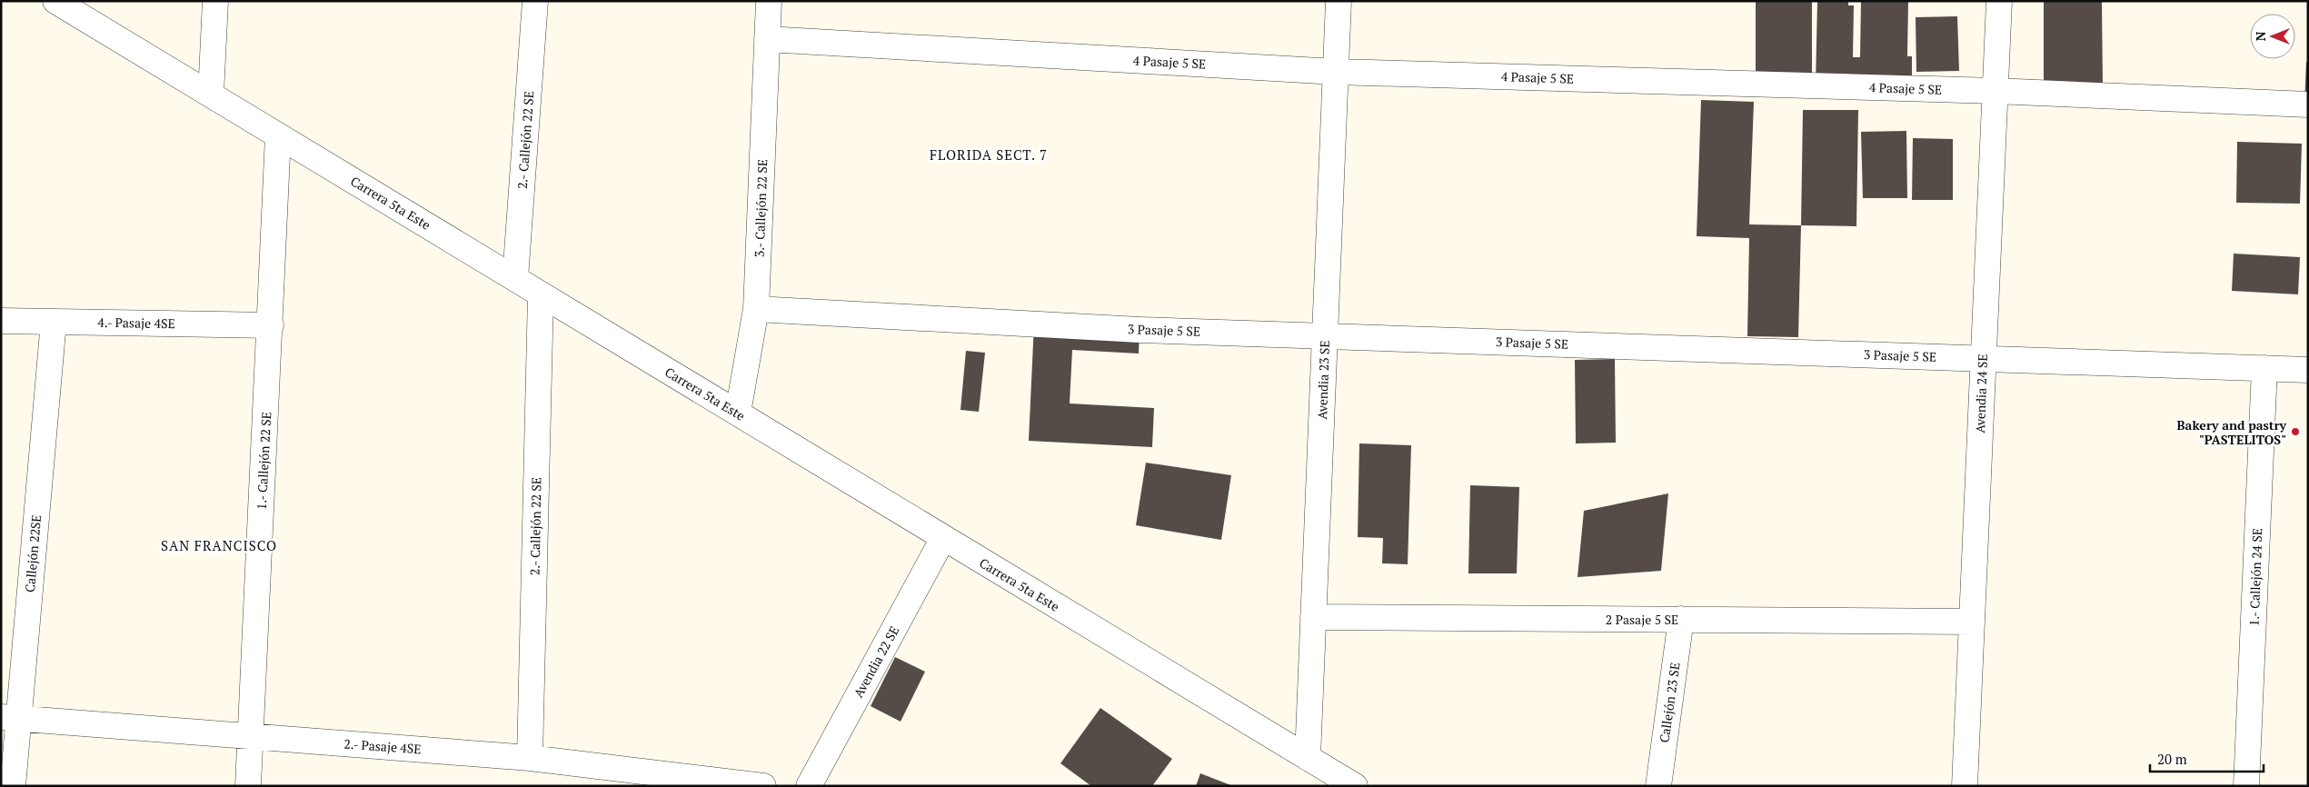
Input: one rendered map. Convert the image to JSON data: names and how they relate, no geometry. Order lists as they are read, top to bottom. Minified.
{"streets":{"street":["4 Pasaje 5 SE","2.- Callejón 22 SE","Carrera 5ta Este","3.- Callejón 22 SE","4.- Pasaje 4SE","3 Pasaje 5 SE","Avendia 23 SE","Avendia 24 SE","1.- Callejón 22 SE","Callejón 22SE","1.- Callejón 24 SE","2 Pasaje 5 SE","Avendia 22 SE","Callejón 23 SE","2.- Pasaje 4SE"]},"crossings":[["4 Pasaje 5 SE","3.- Callejón 22 SE"],["4 Pasaje 5 SE","Avendia 23 SE"],["4 Pasaje 5 SE","Avendia 24 SE"],["2.- Callejón 22 SE","Carrera 5ta Este"],["2.- Callejón 22 SE","2.- Pasaje 4SE"],["Carrera 5ta Este","3.- Callejón 22 SE"],["Carrera 5ta Este","Avendia 23 SE"],["Carrera 5ta Este","1.- Callejón 22 SE"],["Carrera 5ta Este","Avendia 22 SE"],["3.- Callejón 22 SE","3 Pasaje 5 SE"],["4.- Pasaje 4SE","1.- Callejón 22 SE"],["4.- Pasaje 4SE","Callejón 22SE"],["3 Pasaje 5 SE","Avendia 23 SE"],["3 Pasaje 5 SE","Avendia 24 SE"],["3 Pasaje 5 SE","1.- Callejón 24 SE"],["Avendia 23 SE","2 Pasaje 5 SE"],["Avendia 24 SE","2 Pasaje 5 SE"],["1.- Callejón 22 SE","2.- Pasaje 4SE"],["Callejón 22SE","2.- Pasaje 4SE"],["2 Pasaje 5 SE","Callejón 23 SE"]],"districts":["FLORIDA SECT. 7","SAN FRANCISCO"],"places":["Bakery and pastry \"PASTELITOS\""],"scale_bar":"20 m","north":"left"}
